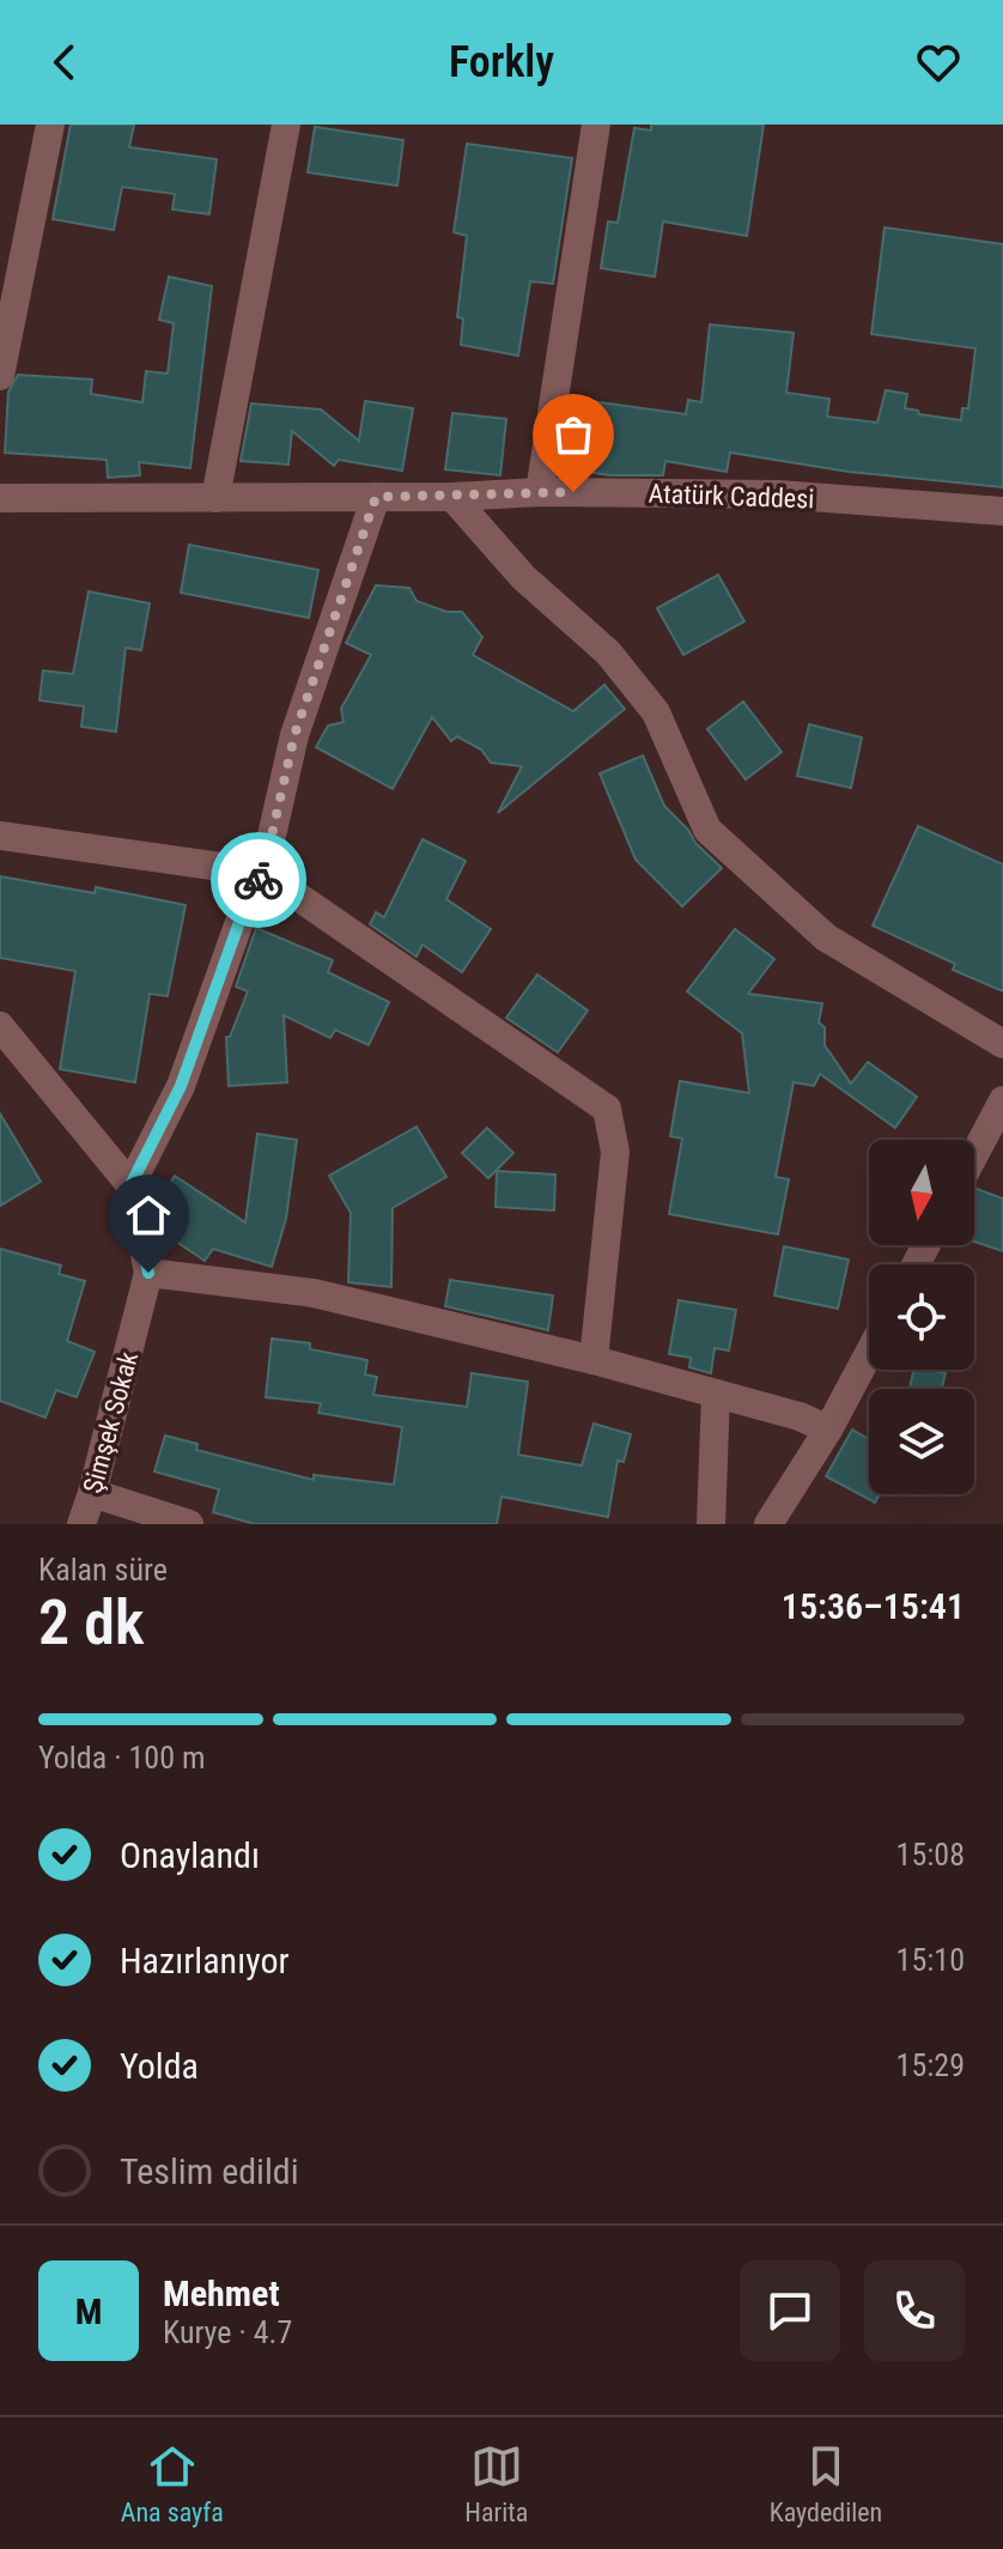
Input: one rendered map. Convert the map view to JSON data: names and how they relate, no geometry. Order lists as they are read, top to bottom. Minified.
{"streets":{"street":["Atatürk Caddesi","Şimşek Sokak"]},"north":"bottom","page":{"header":"Forkly","heading":["2 dk","Kalan süre","15:36–15:41"],"panel":["Mehmet","Kurye · 4.7"],"bar":"Yolda · 100 m","list":[["Onaylandı","15:08"],["Hazırlanıyor","15:10"],["Yolda","15:29"],"Teslim edildi"],"round":"M","tabs":["Ana sayfa","Harita","Kaydedilen"]}}
